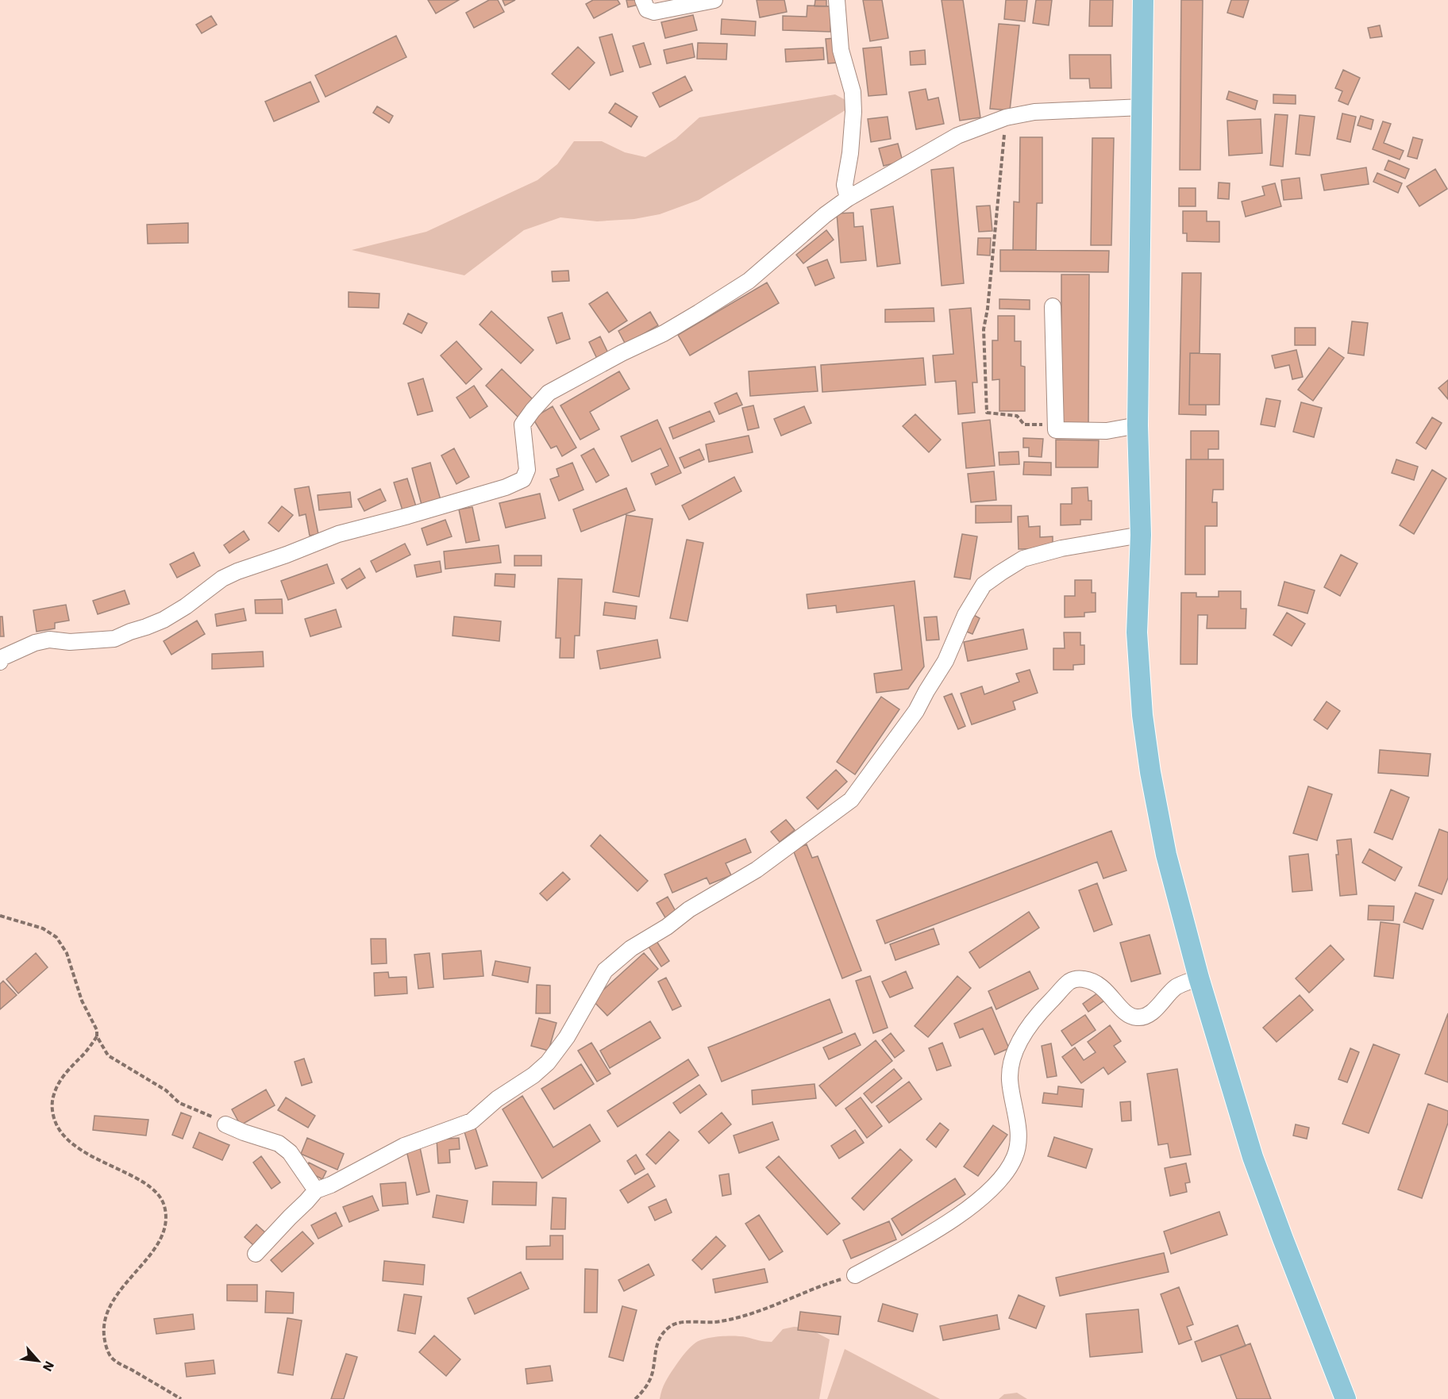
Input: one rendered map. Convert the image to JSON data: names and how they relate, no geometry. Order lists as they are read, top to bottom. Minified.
{"north":"bottom right"}
